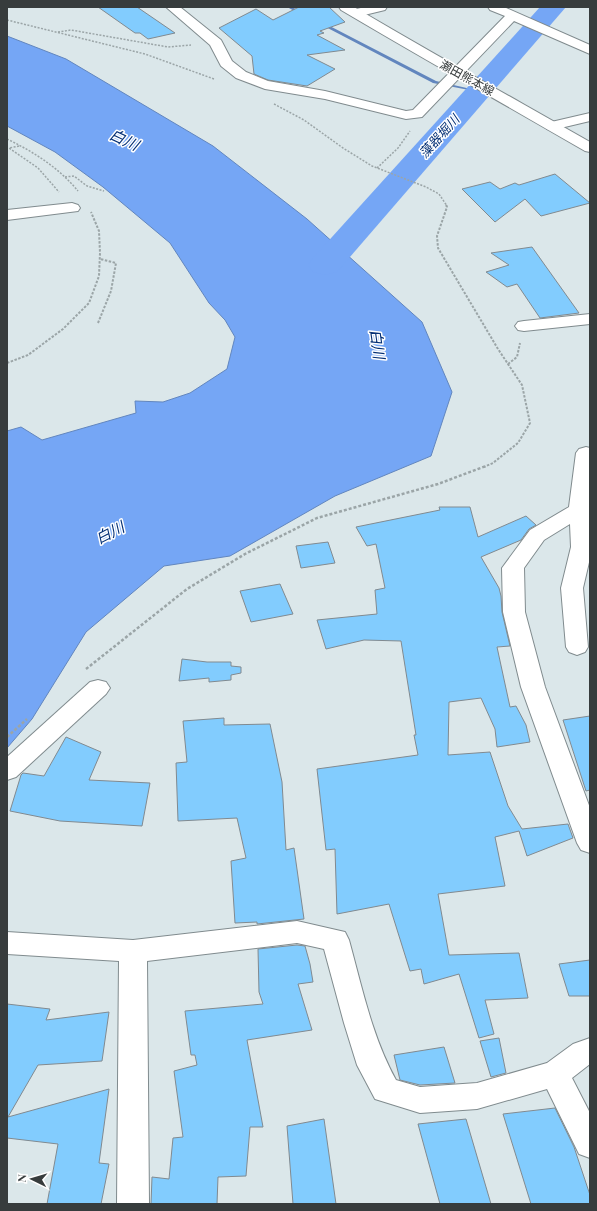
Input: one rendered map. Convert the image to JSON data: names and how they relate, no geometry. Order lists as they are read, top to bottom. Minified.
{"streets":{"street":["瀬田熊本線"]},"water":["藻器堀川","白川"],"north":"left"}
